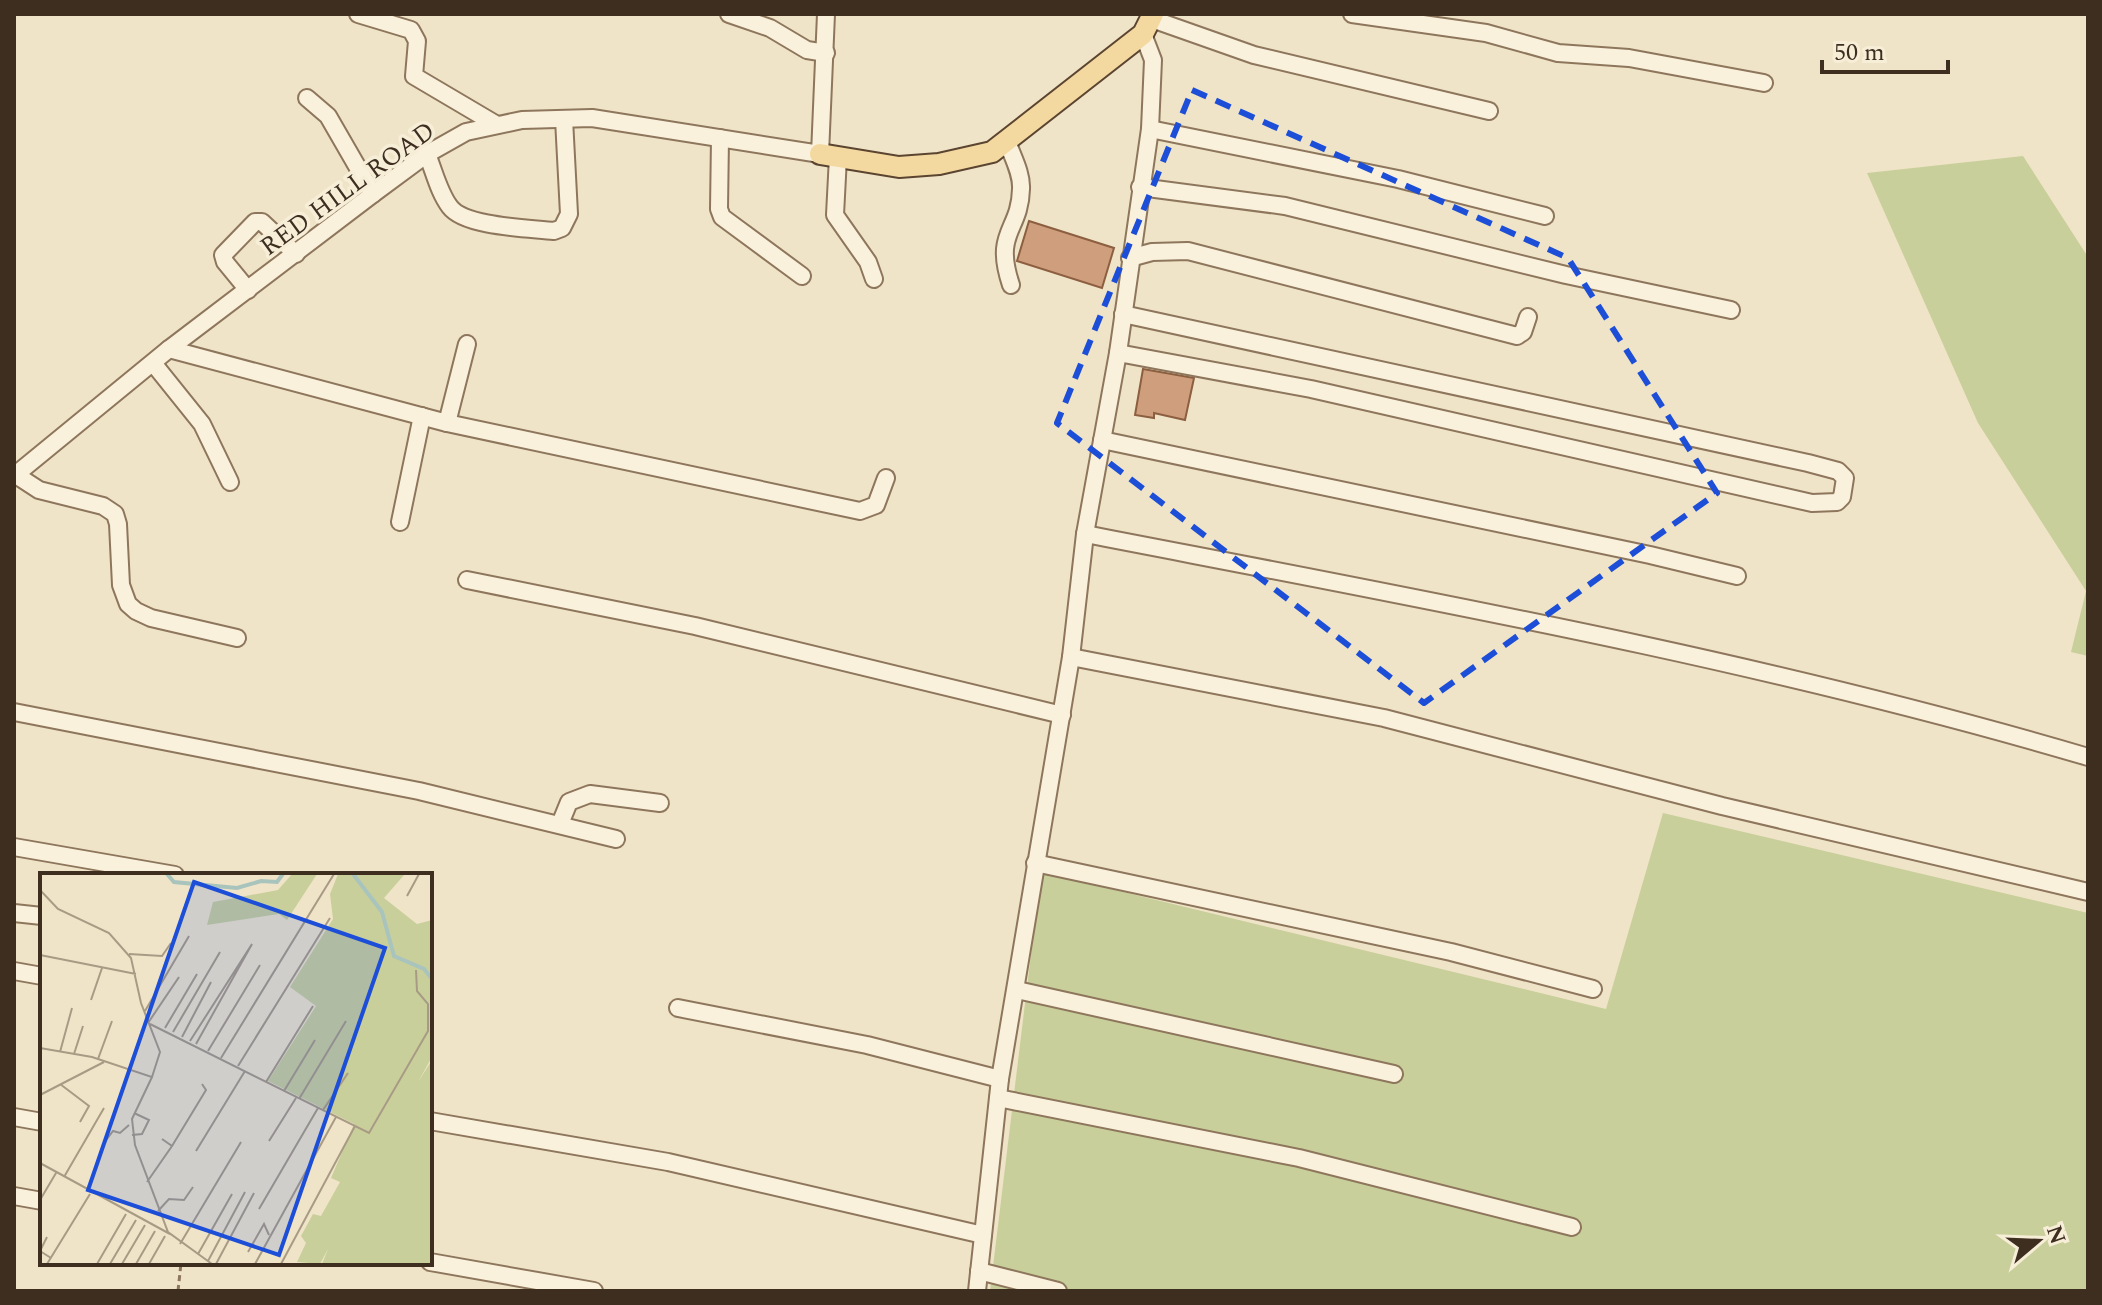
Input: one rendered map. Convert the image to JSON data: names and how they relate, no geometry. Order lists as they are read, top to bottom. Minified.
{"streets":{"street":["RED HILL ROAD"]},"scale_bar":"50 m","north":"right"}
